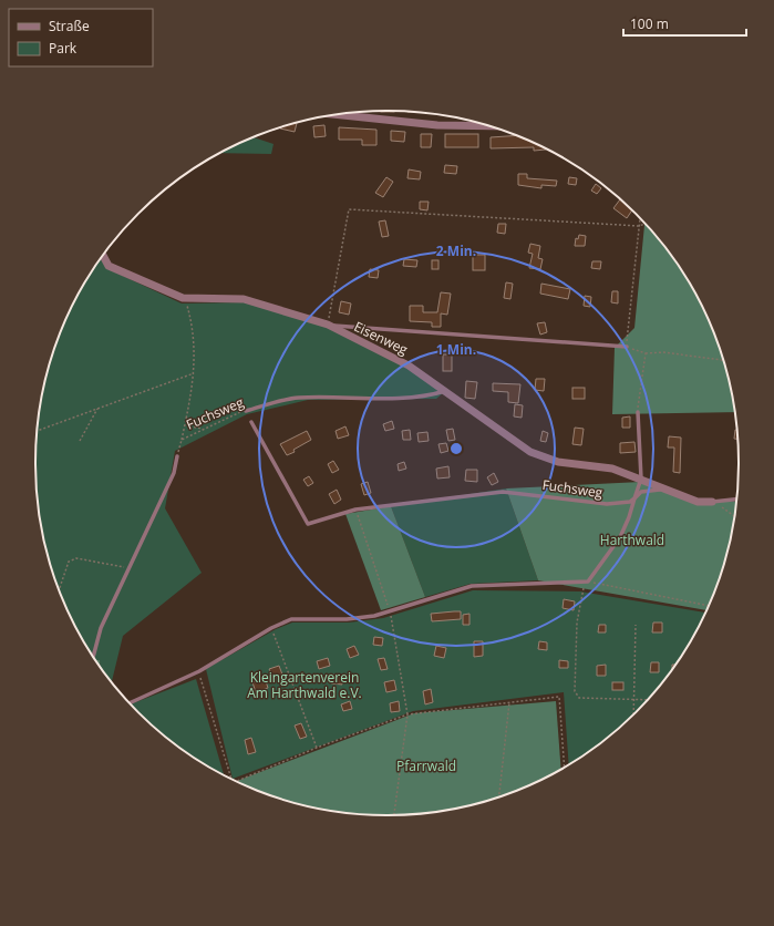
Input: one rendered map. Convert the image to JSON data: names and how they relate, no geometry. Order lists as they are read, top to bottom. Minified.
{"streets":{"street":["Eisenweg"],"lane":["Fuchsweg"]},"crossings":[["Eisenweg","Fuchsweg"]],"parks":["Harthwald","Kleingartenverein Am Harthwald e.V.","Pfarrwald"],"legend":["Straße","Park"],"scale_bar":"100 m","rings":["2 Min.","1 Min."]}
